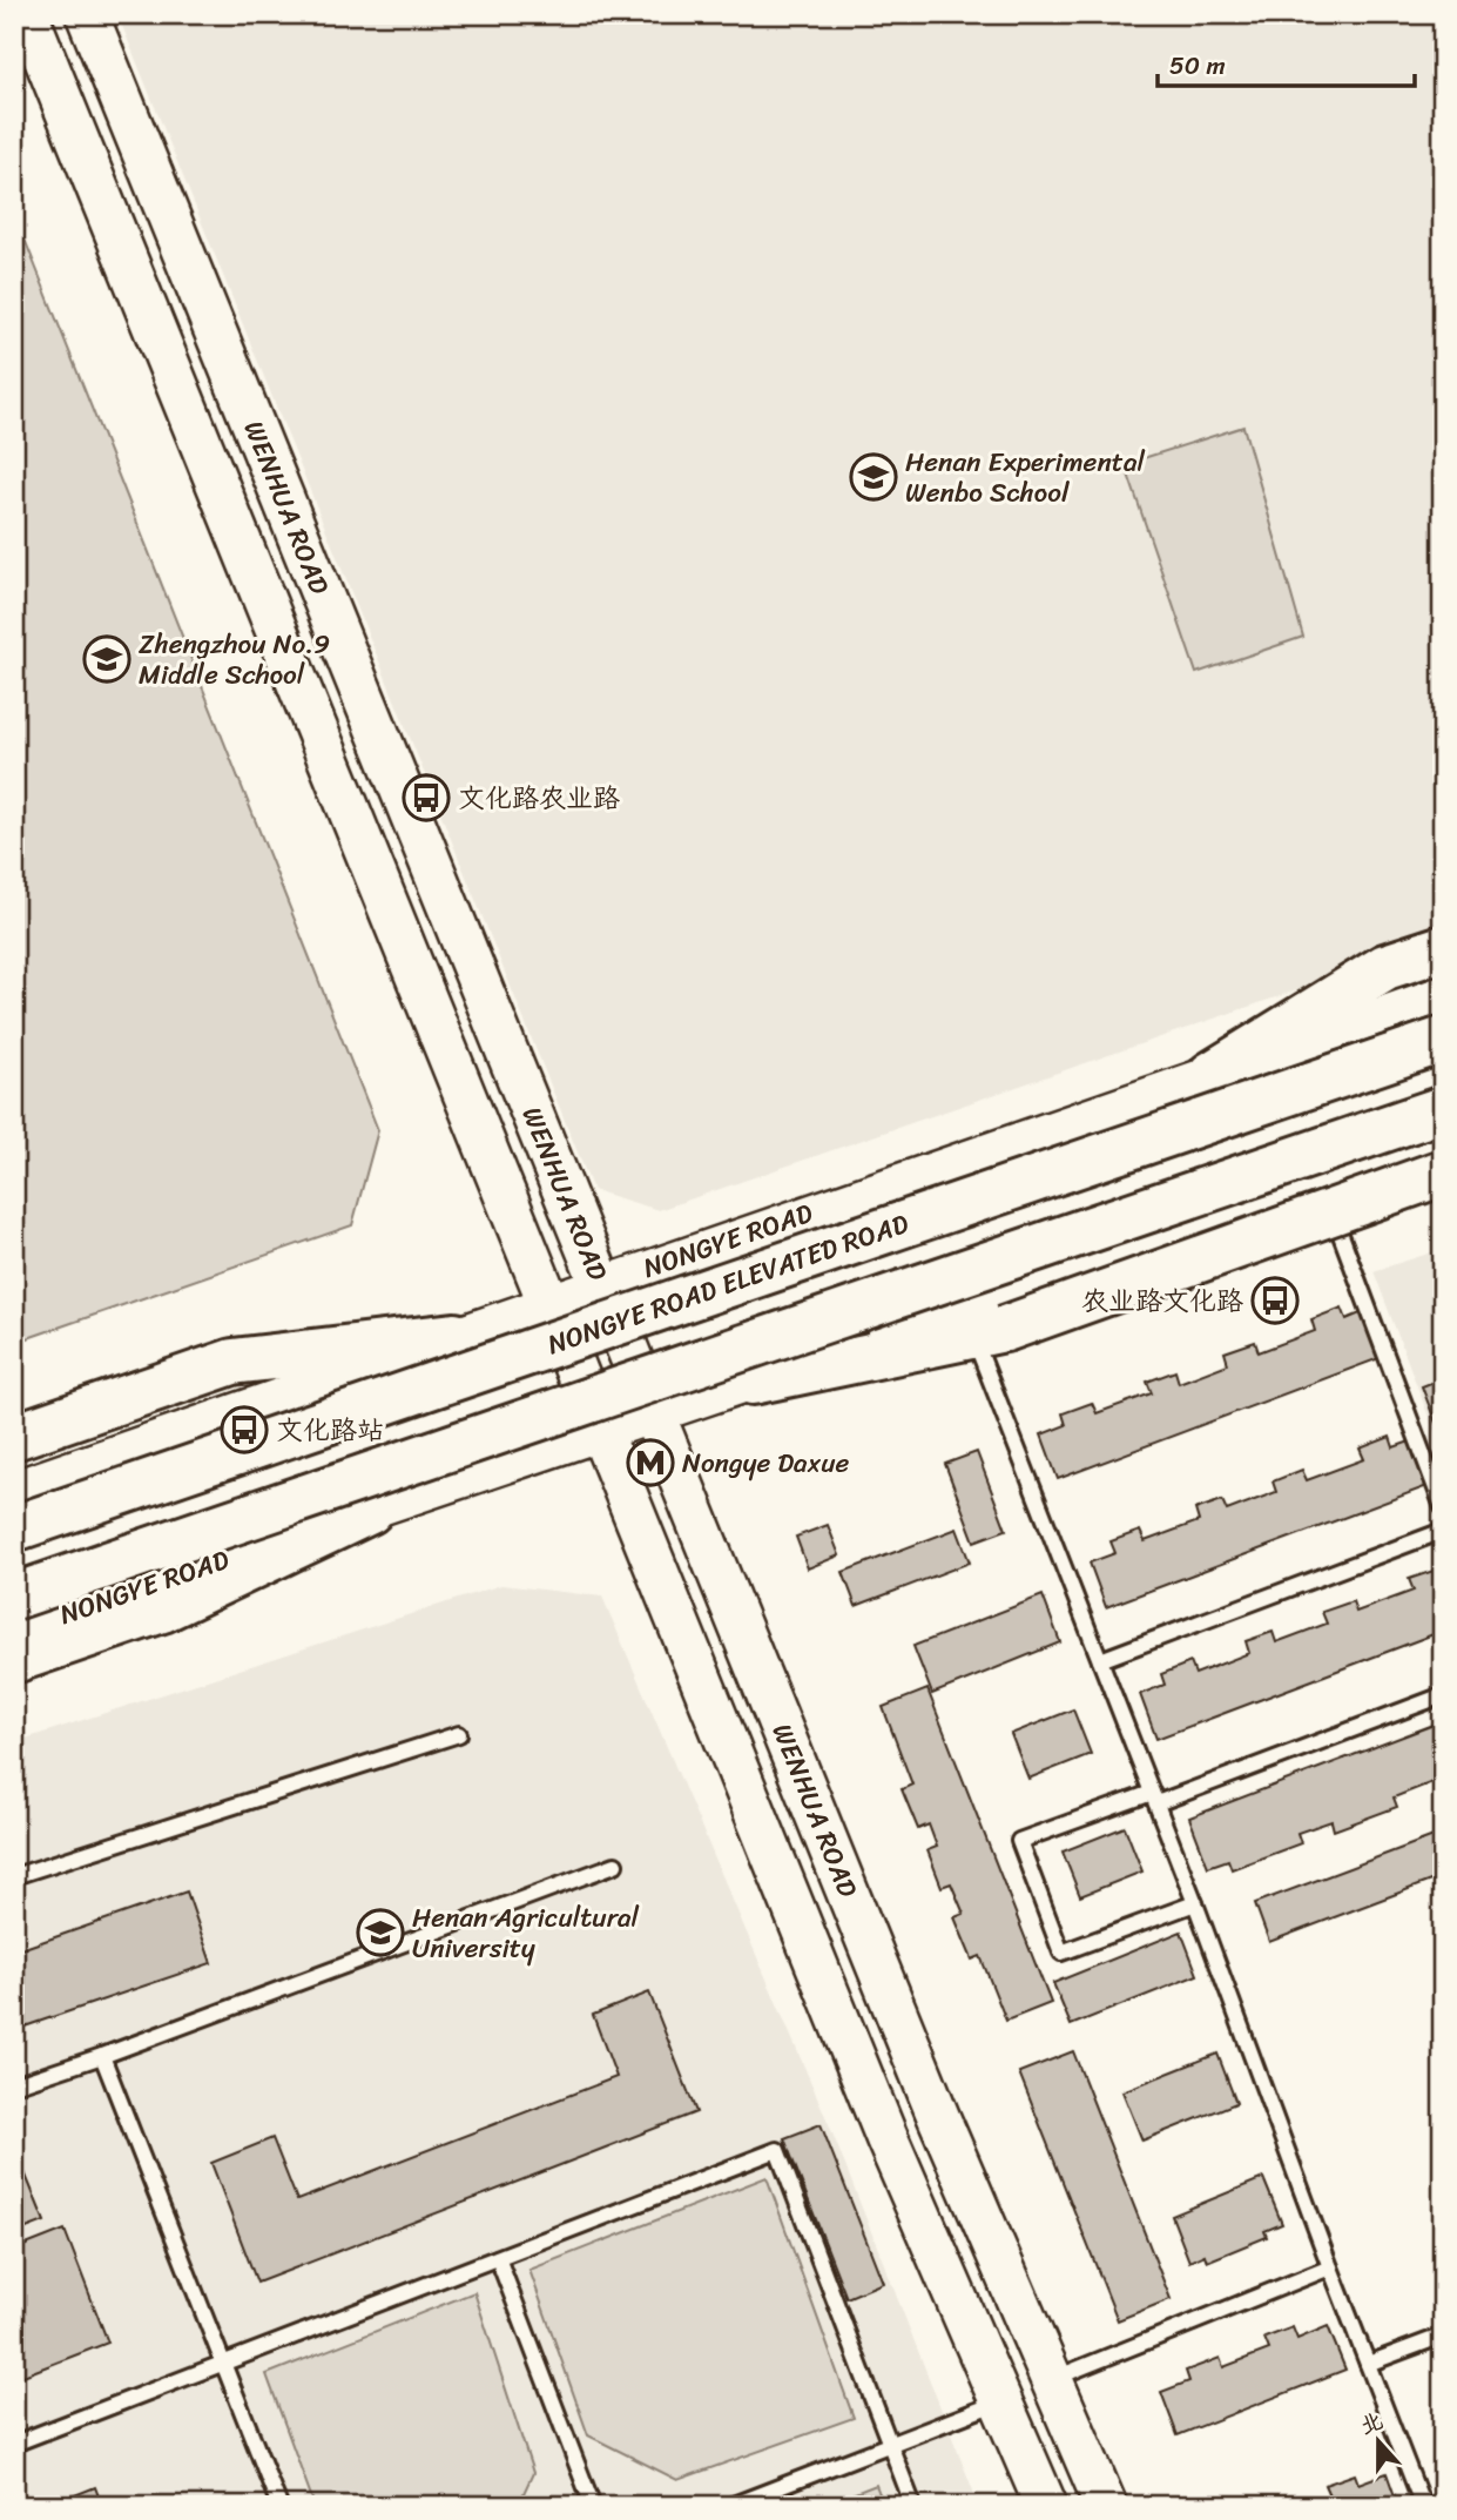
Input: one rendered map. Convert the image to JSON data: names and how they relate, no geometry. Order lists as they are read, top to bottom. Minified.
{"streets":{"highway":["NONGYE ROAD ELEVATED ROAD"],"main road":["WENHUA ROAD"],"street":["NONGYE ROAD"]},"crossings":[["WENHUA ROAD","NONGYE ROAD"]],"places":{"school or university":["Henan Experimental Wenbo School","Zhengzhou No.9 Middle School","Henan Agricultural University"],"bus stop":["文化路农业路","农业路文化路","文化路站"],"metro station":["Nongye Daxue"]},"scale_bar":"50 m","north":"top"}
